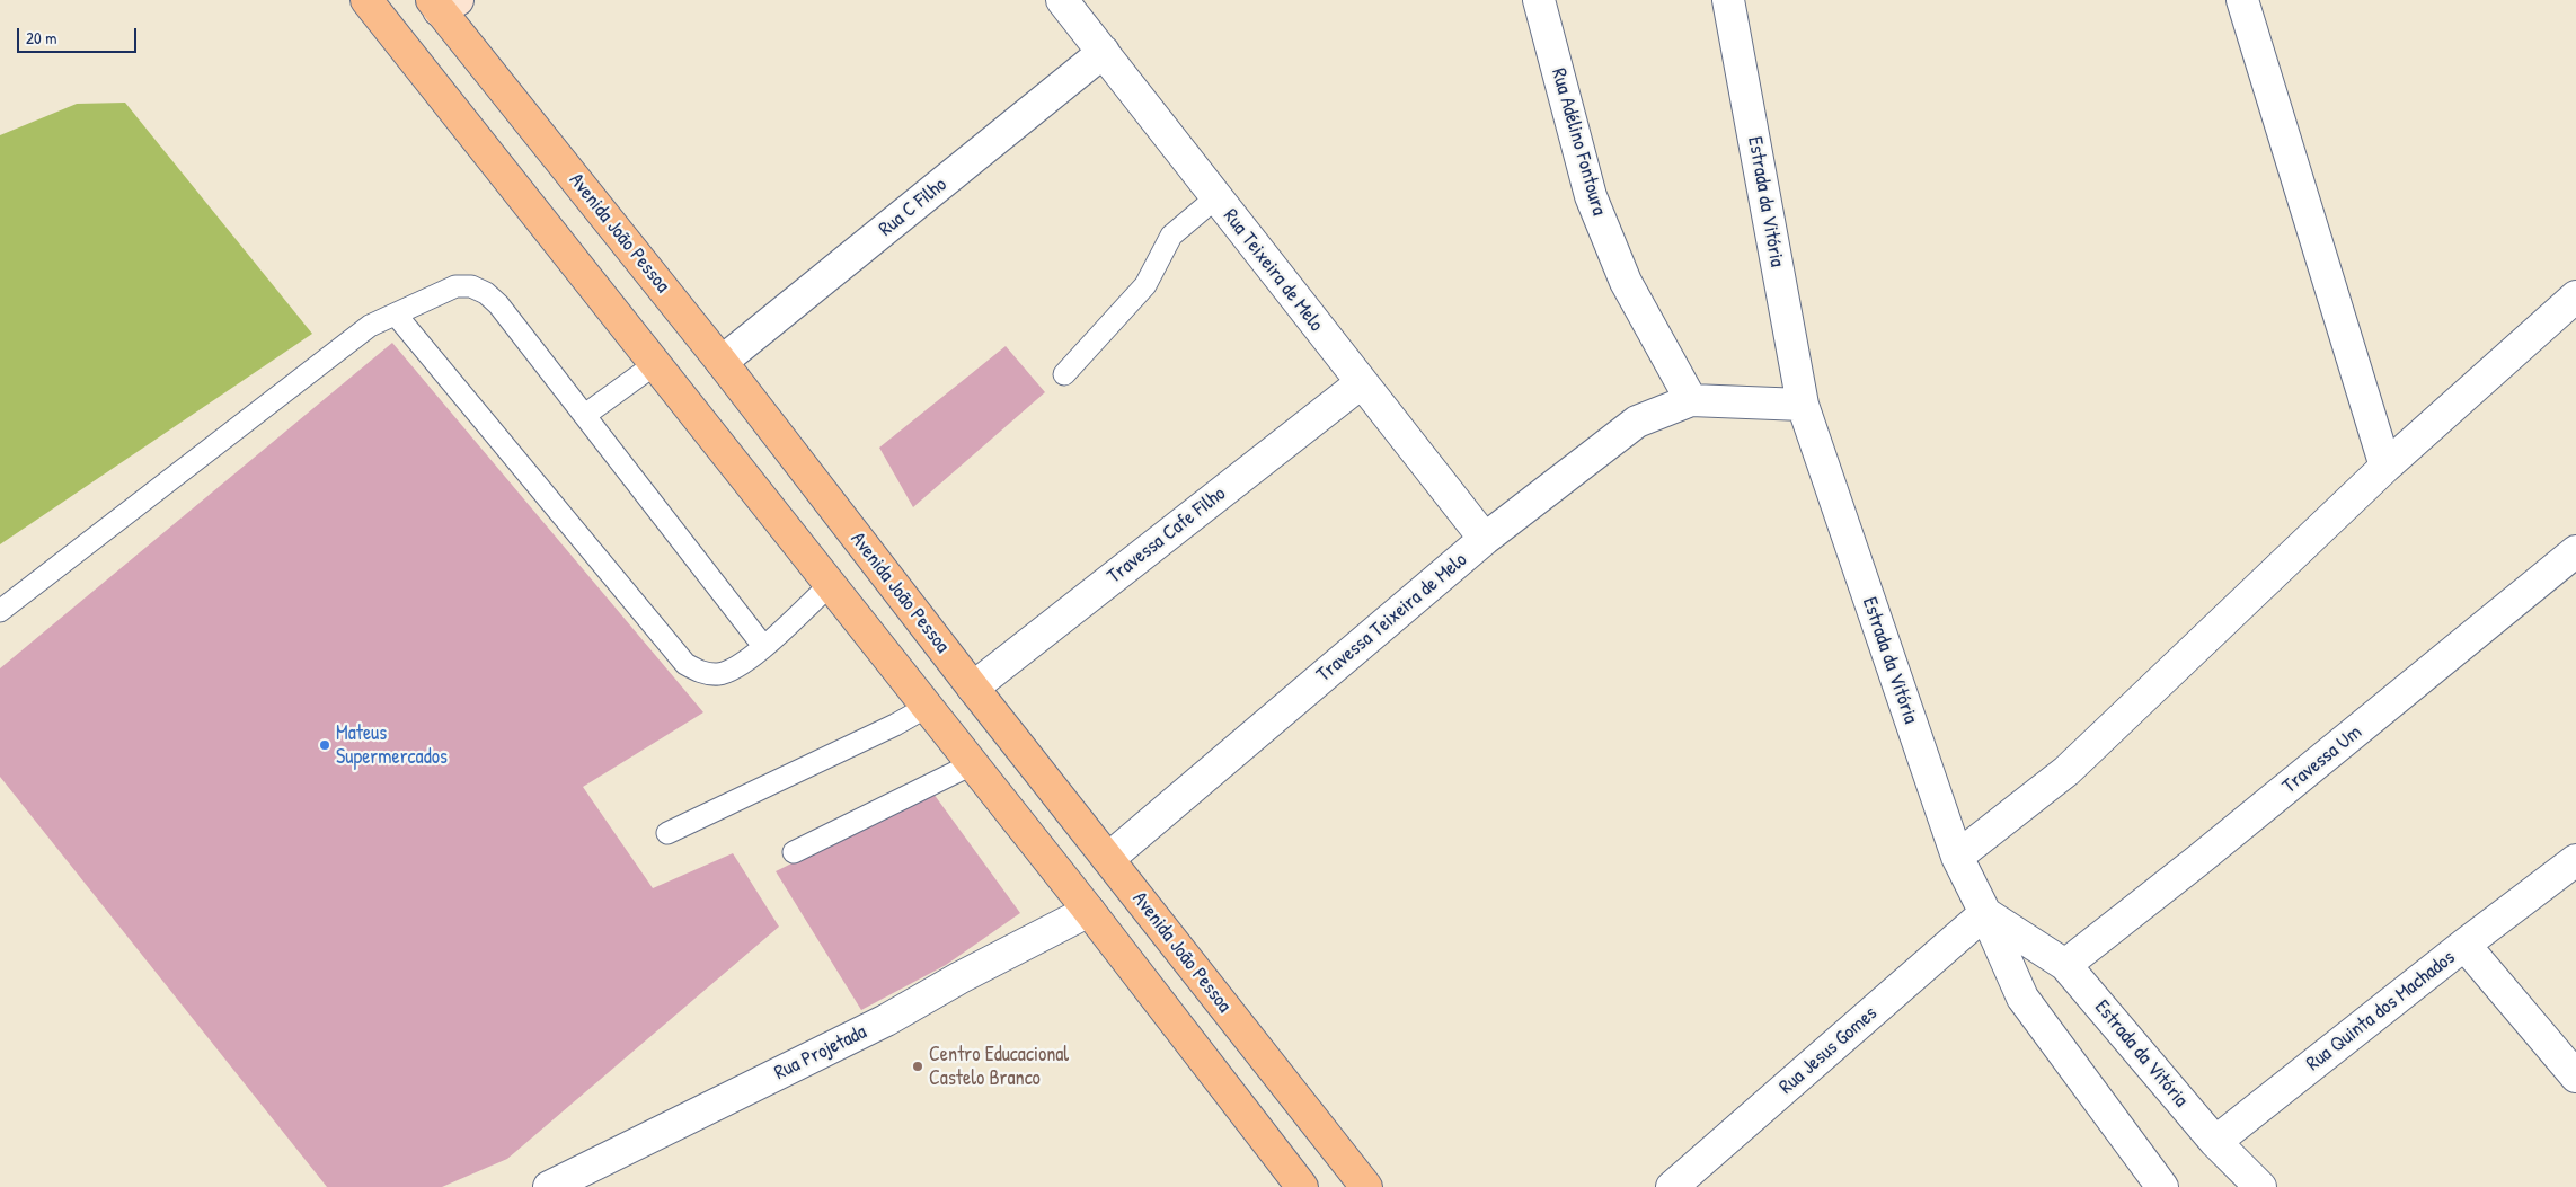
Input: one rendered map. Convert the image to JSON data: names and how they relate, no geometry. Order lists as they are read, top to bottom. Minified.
{"streets":{"main road":["Avenida João Pessoa"],"street":["Rua Adélino Fontoura","Estrada da Vitória","Rua C Filho","Rua Teixeira de Melo","Travessa Cafe Filho","Travessa Teixeira de Melo","Travessa Um","Rua Quinta dos Machados","Rua Jesus Gomes","Rua Projetada"]},"crossings":[["Rua Adélino Fontoura","Travessa Teixeira de Melo"],["Estrada da Vitória","Travessa Um"],["Estrada da Vitória","Rua Quinta dos Machados"],["Estrada da Vitória","Rua Jesus Gomes"],["Rua C Filho","Avenida João Pessoa"],["Rua C Filho","Rua Teixeira de Melo"],["Avenida João Pessoa","Travessa Cafe Filho"],["Avenida João Pessoa","Travessa Teixeira de Melo"],["Rua Teixeira de Melo","Travessa Cafe Filho"],["Rua Teixeira de Melo","Travessa Teixeira de Melo"]],"places":["Mateus Supermercados","Centro Educacional Castelo Branco"],"scale_bar":"20 m"}
